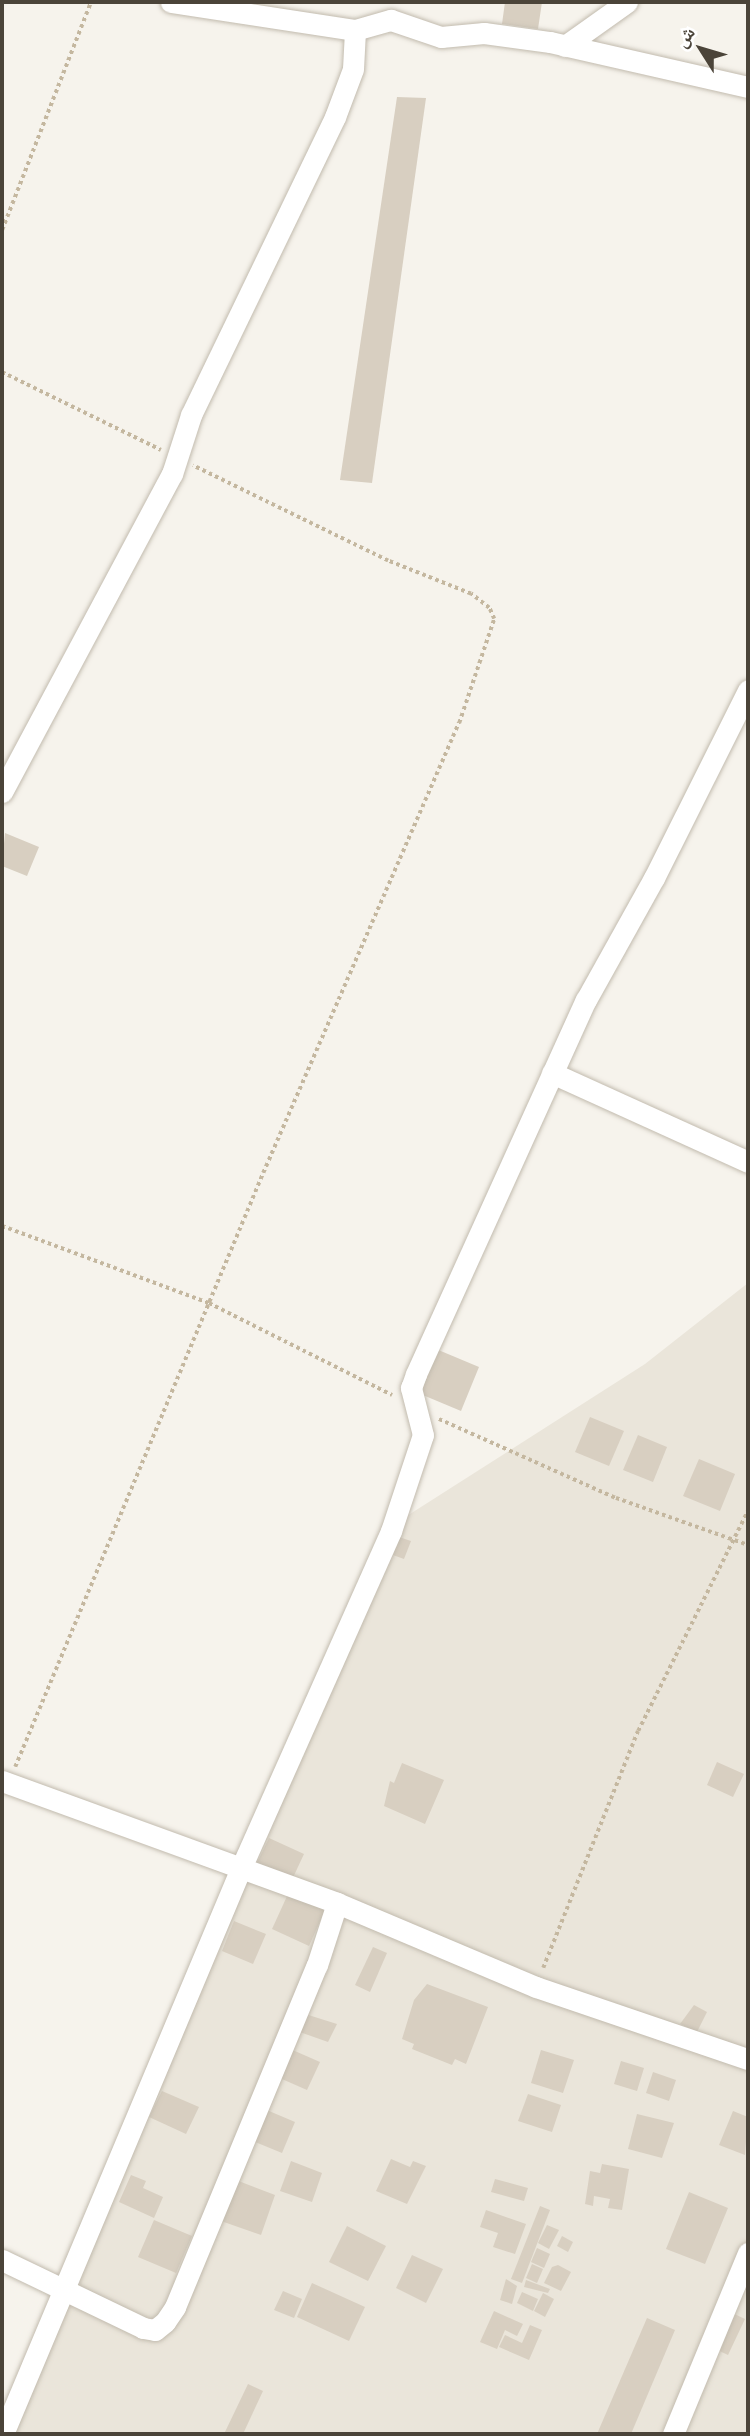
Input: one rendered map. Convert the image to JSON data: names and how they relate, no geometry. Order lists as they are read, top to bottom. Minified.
{"north":"top left"}
